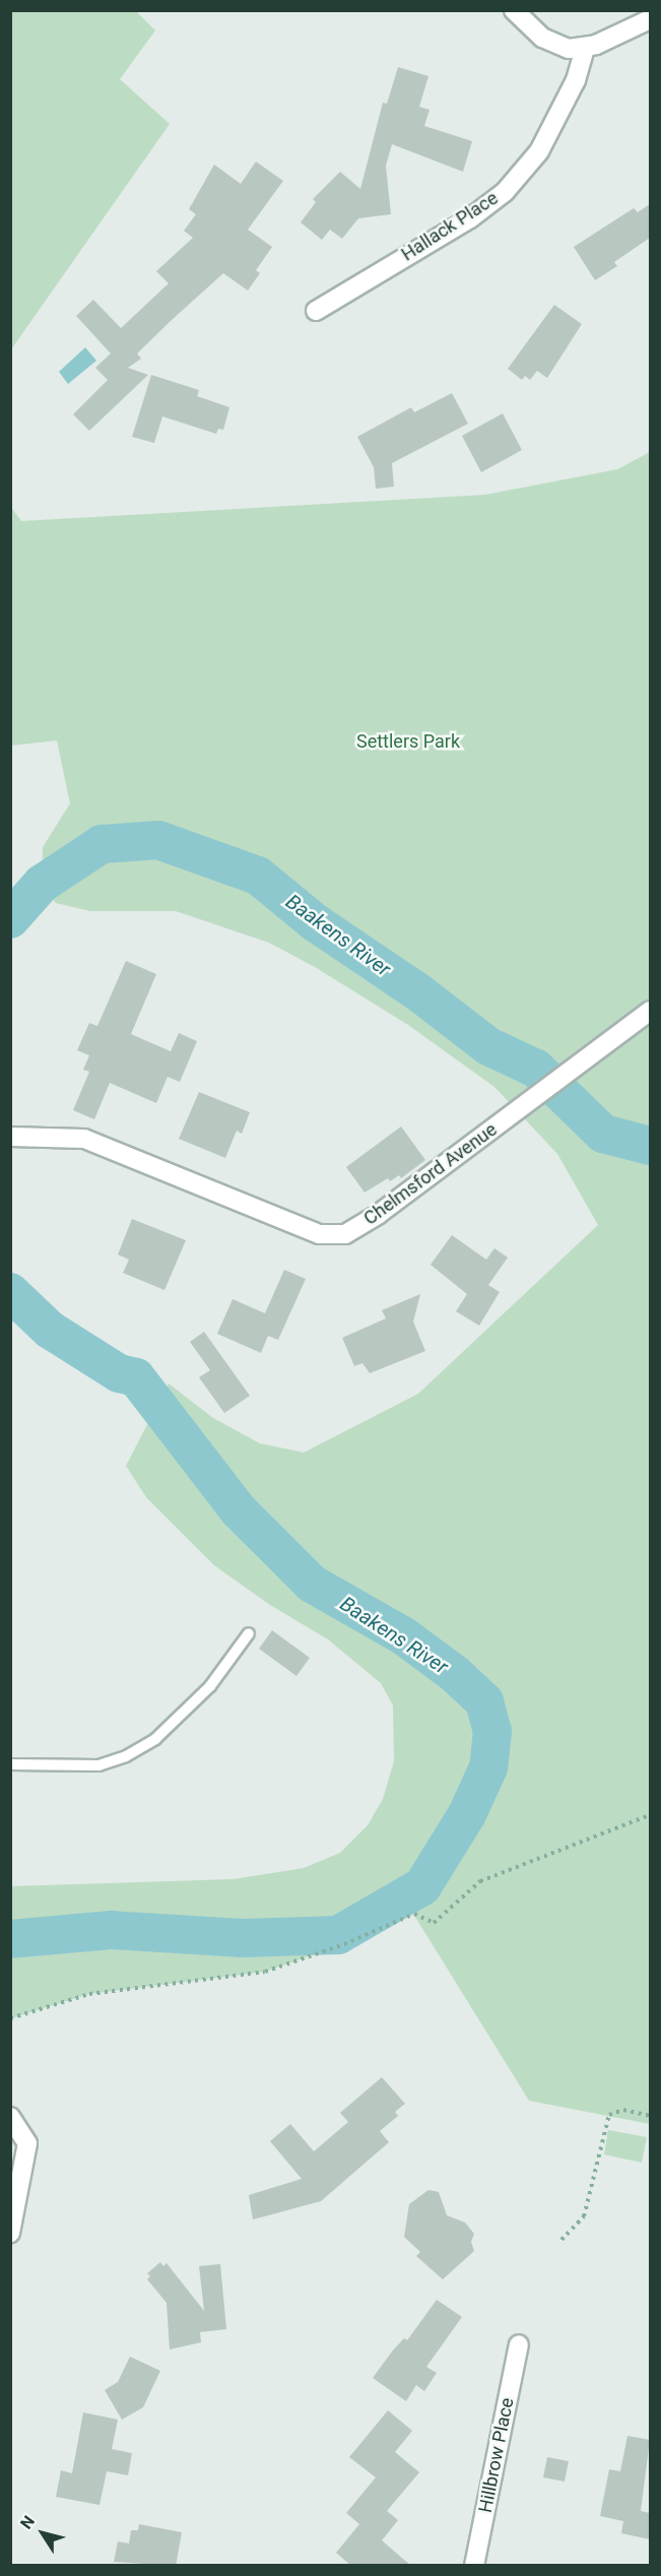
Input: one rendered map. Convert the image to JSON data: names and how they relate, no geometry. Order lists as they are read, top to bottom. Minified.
{"streets":{"street":["Hallack Place","Chelmsford Avenue","Hillbrow Place"]},"water":["Baakens River"],"parks":["Settlers Park"],"north":"top left"}
